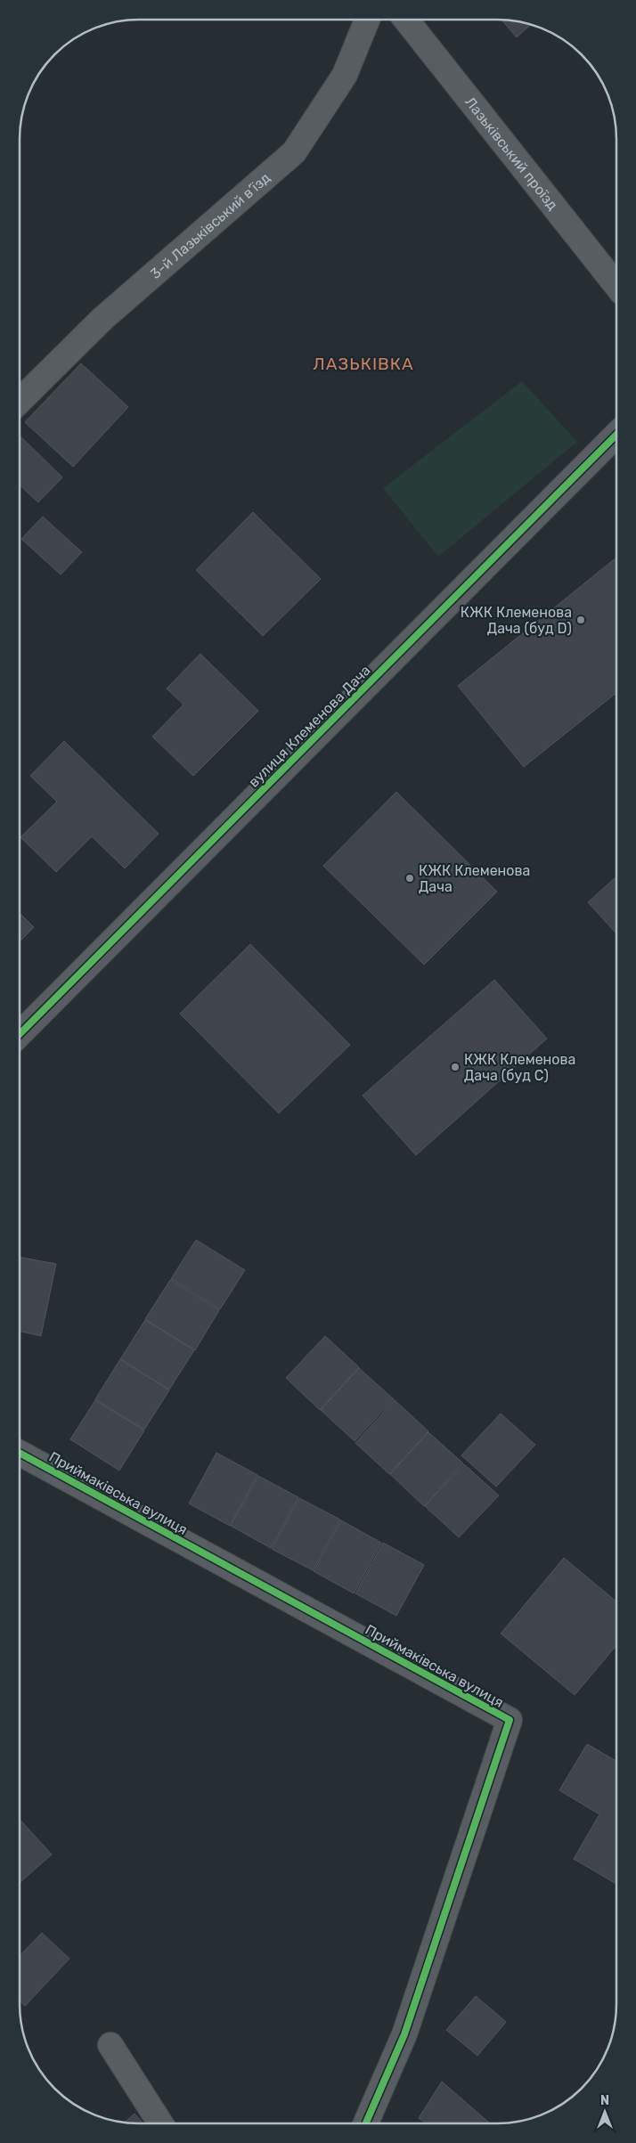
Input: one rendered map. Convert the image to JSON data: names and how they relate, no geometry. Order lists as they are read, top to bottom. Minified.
{"streets":{"street":["Лазьківський проїзд","3-й Лазьківський в’їзд","вулиця Клеменова Дача","Приймаківська вулиця"]},"districts":["ЛАЗЬКІВКА"],"places":["КЖК Клеменова Дача (буд D)","КЖК Клеменова Дача","КЖК Клеменова Дача (буд С)"],"north":"top"}
